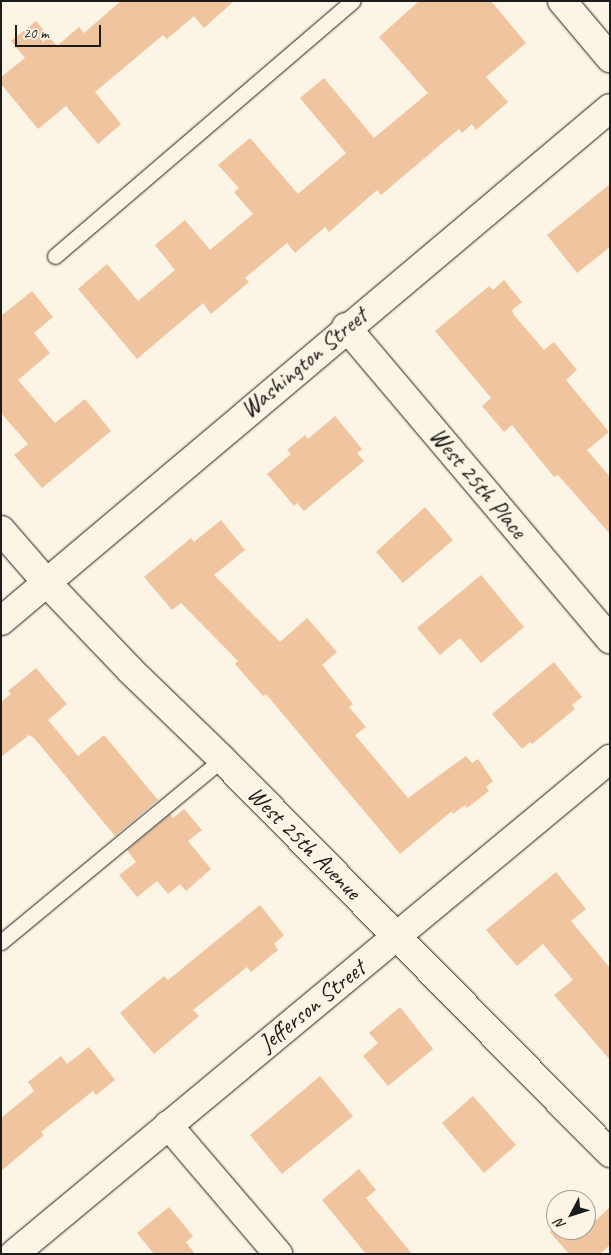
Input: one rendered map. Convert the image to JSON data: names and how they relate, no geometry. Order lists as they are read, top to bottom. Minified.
{"streets":{"street":["Washington Street","West 25th Place","West 25th Avenue","Jefferson Street"]},"crossings":[["Washington Street","West 25th Place"],["Washington Street","West 25th Avenue"],["West 25th Avenue","Jefferson Street"]],"scale_bar":"20 m","north":"bottom left"}
